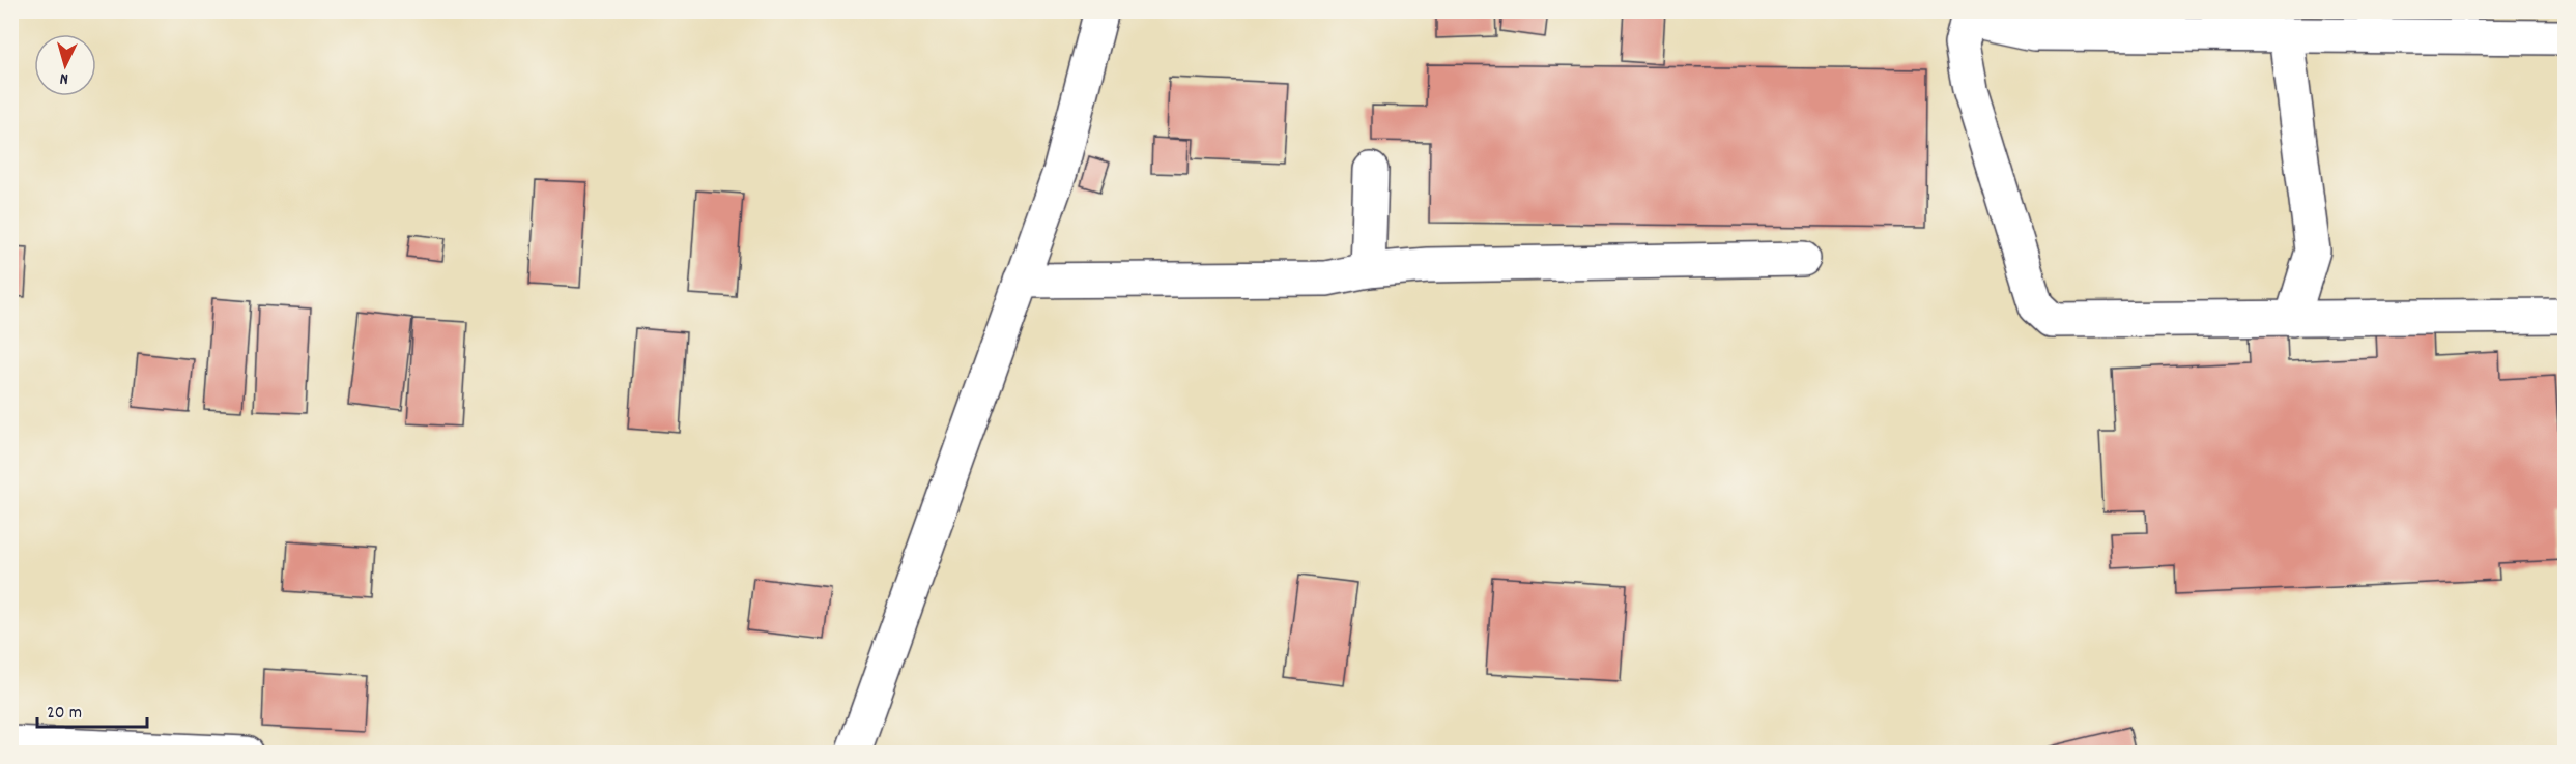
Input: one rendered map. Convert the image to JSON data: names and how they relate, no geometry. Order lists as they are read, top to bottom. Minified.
{"scale_bar":"20 m","north":"bottom"}
